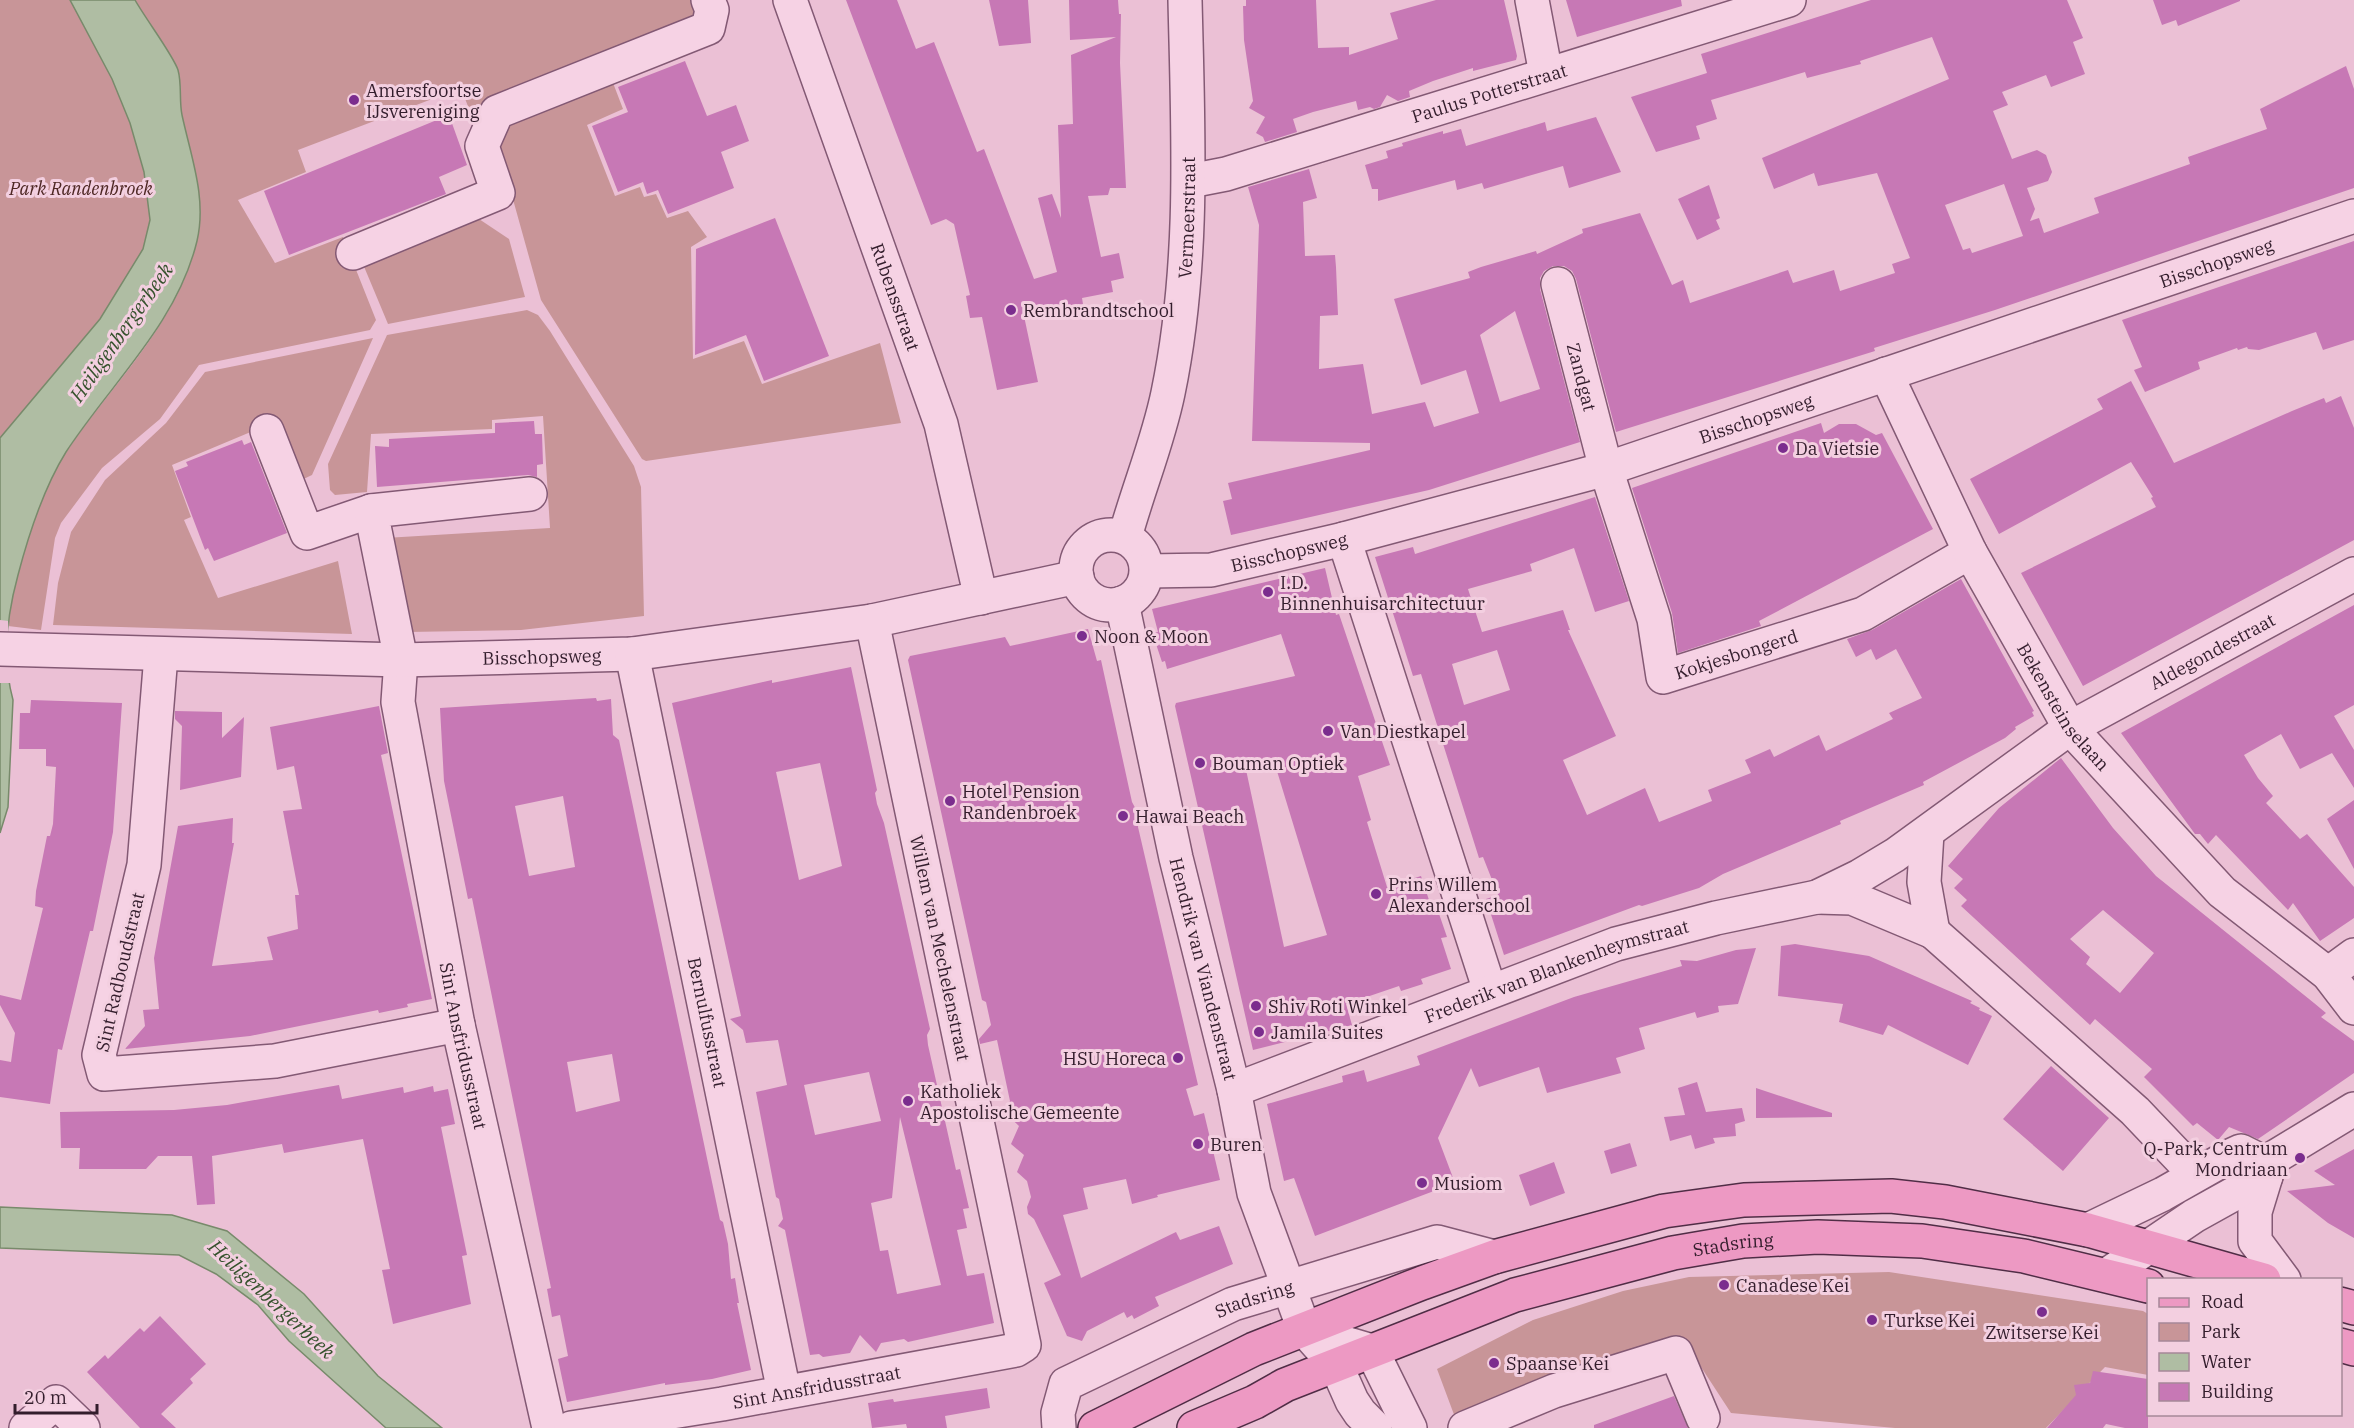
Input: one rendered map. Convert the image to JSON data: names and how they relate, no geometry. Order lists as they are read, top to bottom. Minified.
{"streets":{"main road":["Stadsring"],"street":["Paulus Potterstraat","Vermeerstraat","Bisschopsweg","Rubensstraat","Zandgat","Aldegondestraat","Kokjesbongerd","Bekensteinselaan","Willem van Mechelenstraat","Hendrik van Viandenstraat","Sint Radboudstraat","Frederik van Blankenheymstraat","Bernulfusstraat","Sint Ansfridusstraat"]},"crossings":[["Paulus Potterstraat","Vermeerstraat"],["Vermeerstraat","Bisschopsweg"],["Vermeerstraat","Hendrik van Viandenstraat"],["Bisschopsweg","Rubensstraat"],["Bisschopsweg","Zandgat"],["Bisschopsweg","Kokjesbongerd"],["Bisschopsweg","Bekensteinselaan"],["Bisschopsweg","Willem van Mechelenstraat"],["Bisschopsweg","Hendrik van Viandenstraat"],["Bisschopsweg","Sint Radboudstraat"],["Bisschopsweg","Bernulfusstraat"],["Bisschopsweg","Sint Ansfridusstraat"],["Zandgat","Kokjesbongerd"],["Aldegondestraat","Bekensteinselaan"],["Aldegondestraat","Frederik van Blankenheymstraat"],["Kokjesbongerd","Bekensteinselaan"],["Bekensteinselaan","Frederik van Blankenheymstraat"],["Willem van Mechelenstraat","Sint Ansfridusstraat"],["Hendrik van Viandenstraat","Frederik van Blankenheymstraat"],["Hendrik van Viandenstraat","Stadsring"],["Sint Radboudstraat","Sint Ansfridusstraat"],["Bernulfusstraat","Sint Ansfridusstraat"]],"water":["Heiligenbergerbeek"],"parks":["Park Randenbroek"],"places":["Amersfoortse IJsvereniging","Rembrandtschool","Da Vietsie","I.D. Binnenhuisarchitectuur","Noon & Moon","Van Diestkapel","Bouman Optiek","Hotel Pension Randenbroek","Hawai Beach","Prins Willem Alexanderschool","Shiv Roti Winkel","Jamila Suites","HSU Horeca","Katholiek Apostolische Gemeente","Buren","Q-Park, Centrum Mondriaan","Musiom","Canadese Kei","Zwitserse Kei","Turkse Kei","Spaanse Kei"],"legend":["Road","Park","Water","Building"],"scale_bar":"20 m"}
